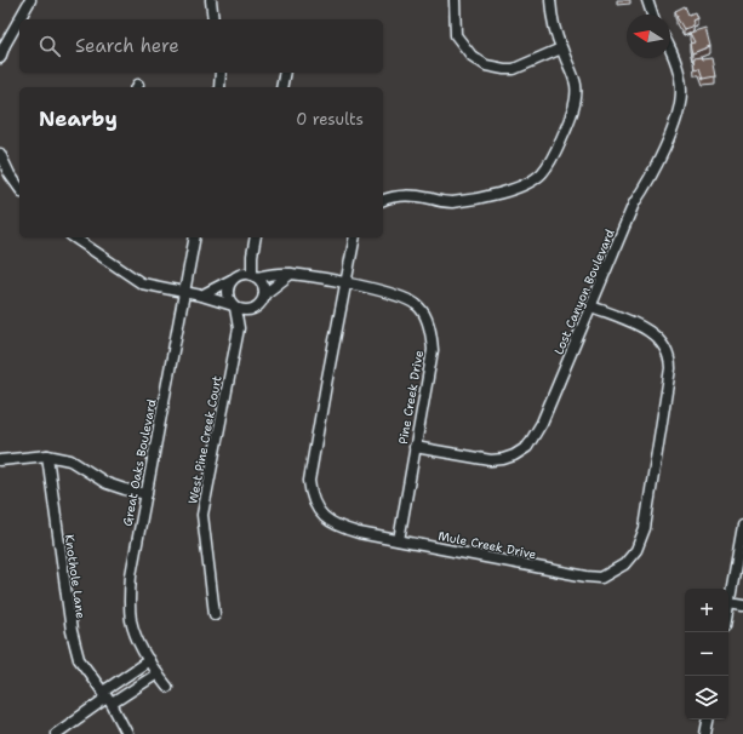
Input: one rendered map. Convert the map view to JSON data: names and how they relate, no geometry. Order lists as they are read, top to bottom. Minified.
{"streets":{"street":["Lost Canyon Boulevard","Pine Creek Drive","West Pine Creek Court","Great Oaks Boulevard","Mule Creek Drive","Knothole Lane"]},"crossings":[["Lost Canyon Boulevard","Pine Creek Drive"],["Lost Canyon Boulevard","Mule Creek Drive"],["Pine Creek Drive","West Pine Creek Court"],["Pine Creek Drive","Mule Creek Drive"]],"north":"left","page":{"search":"Search here","heading":["Nearby","0 results"],"map_buttons":["+","−"]}}
